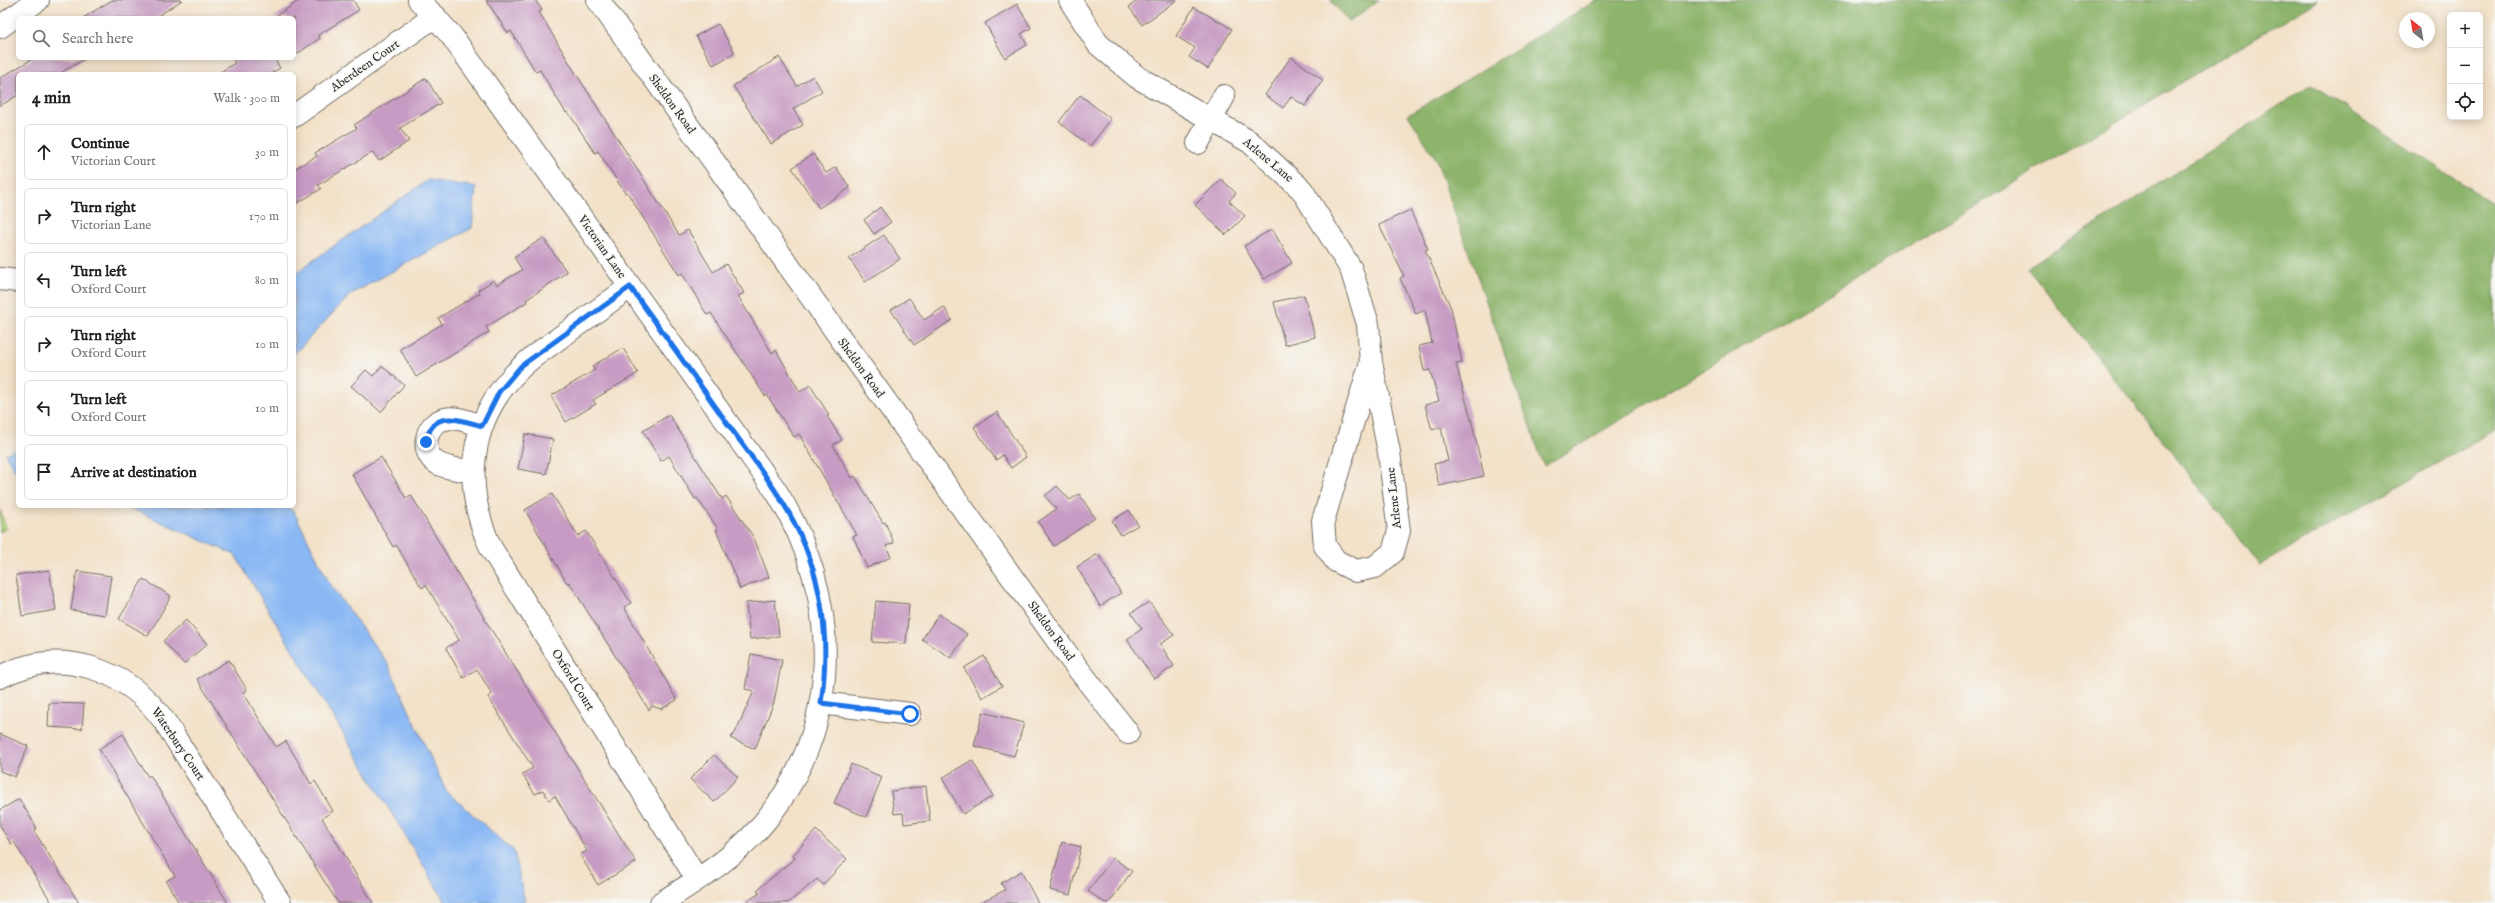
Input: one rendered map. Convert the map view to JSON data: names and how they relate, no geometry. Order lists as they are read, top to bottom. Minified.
{"streets":{"street":["Aberdeen Court","Sheldon Road","Arlene Lane","Victorian Lane","Oxford Court","Waterbury Court"]},"crossings":[["Aberdeen Court","Victorian Lane"],["Victorian Lane","Oxford Court"]],"north":"top left","page":{"map_buttons":["+","−"],"search":"Search here","heading":["4 min","Walk · 300 m"],"list":[["Continue","Victorian Court","30 m"],["Turn right","Victorian Lane","170 m"],["Turn left","Oxford Court","80 m"],["Turn right","Oxford Court","10 m"],["Turn left","Oxford Court","10 m"],"Arrive at destination"]}}
